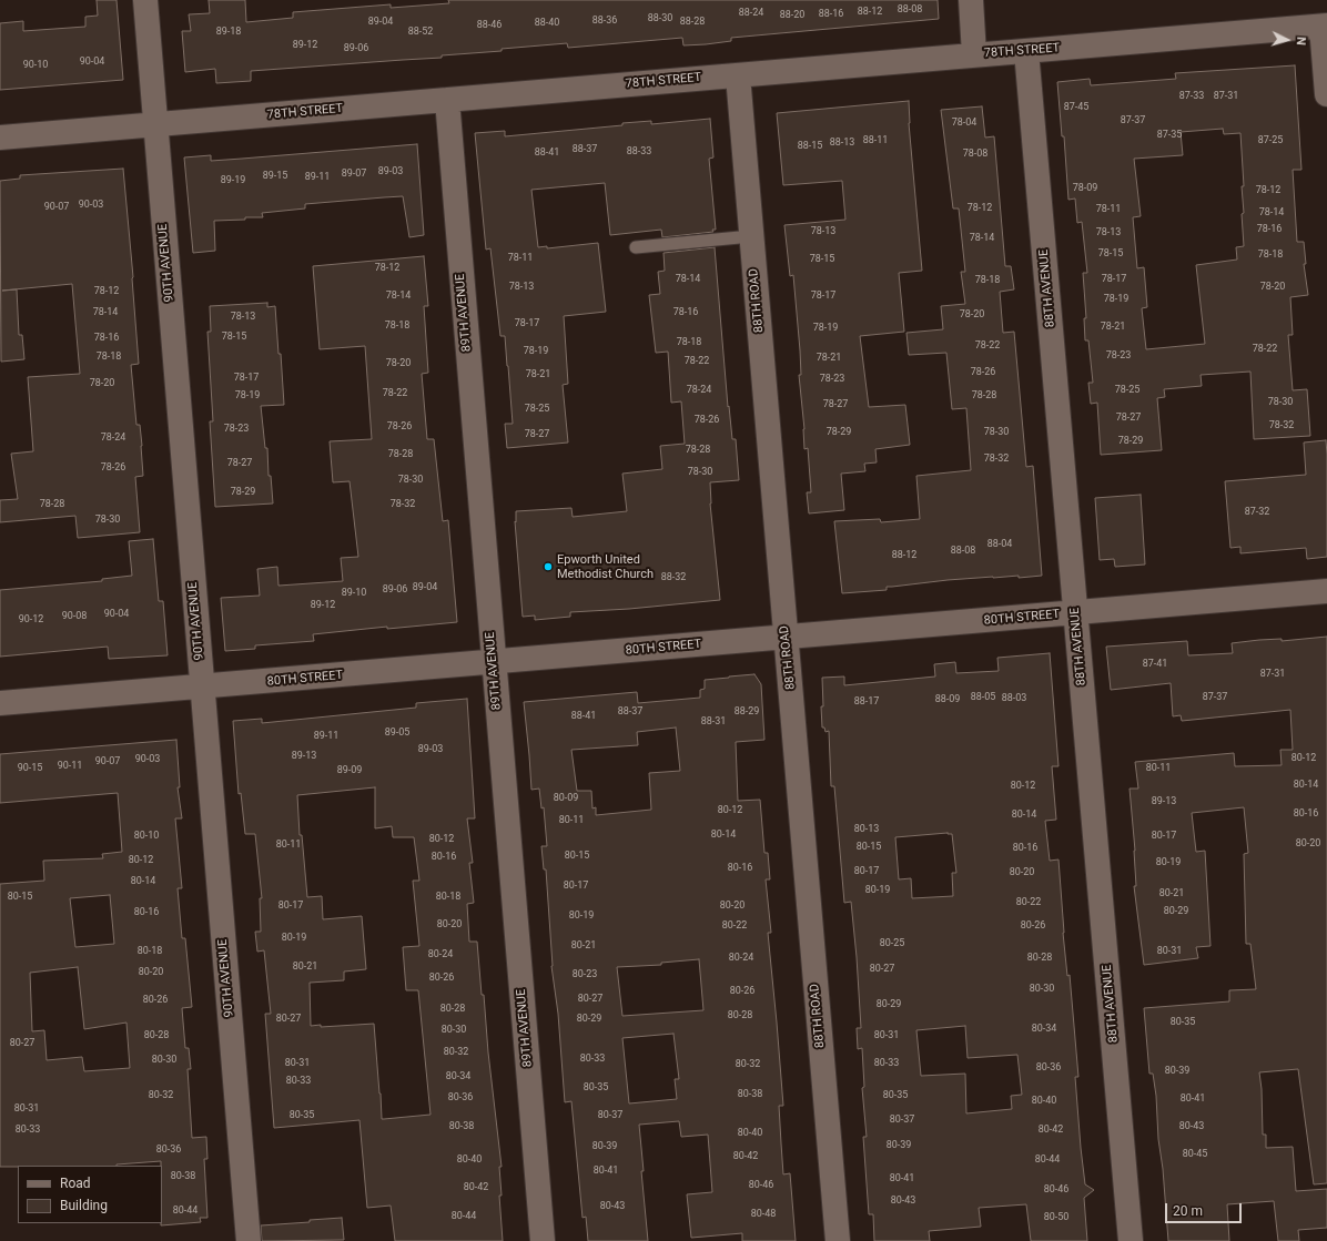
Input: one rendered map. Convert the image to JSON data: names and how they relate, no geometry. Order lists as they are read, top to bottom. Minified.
{"streets":{"street":["78TH STREET","90TH AVENUE","88TH AVENUE","88TH ROAD","89TH AVENUE","80TH STREET"]},"crossings":[["78TH STREET","90TH AVENUE"],["78TH STREET","88TH AVENUE"],["78TH STREET","88TH ROAD"],["78TH STREET","89TH AVENUE"],["90TH AVENUE","80TH STREET"],["88TH AVENUE","80TH STREET"],["88TH ROAD","80TH STREET"],["89TH AVENUE","80TH STREET"]],"places":["Epworth United Methodist Church"],"house_numbers":["88-08","88-12","88-24","88-16","88-20","88-30","88-36","89-04","88-28","88-40","88-46","89-18","88-52","89-12","89-06","90-04","90-10","87-33","87-31","87-45","87-37","78-04","87-35","88-11","87-25","88-13","88-15","88-37","88-33","88-41","78-08","89-03","89-07","89-15","89-11","89-19","78-09","78-12","90-03","90-07","78-12","78-11","78-14","78-16","78-13","78-13","78-14","78-15","78-18","78-11","78-15","78-12","78-14","78-17","78-18","78-13","78-20","78-12","78-14","78-17","78-19","78-14","78-16","78-20","78-13","78-17","78-18","78-21","78-19","78-15","78-16","78-18","78-22","78-22","78-19","78-23","78-18","78-21","78-22","78-20","78-26","78-21","78-17","78-23","78-20","78-24","78-25","78-22","78-19","78-28","78-30","78-27","78-25","78-27","78-26","78-32","78-26","78-23","78-29","78-30","78-27","78-24","78-29","78-28","78-28","78-32","78-27","78-26","78-30","78-30","78-29","78-28","78-32","87-32","78-30","88-04","88-08","88-12","88-32","89-04","89-06","89-10","89-12","90-04","90-08","90-12","87-41","87-31","88-05","87-37","88-03","88-09","88-17","88-37","88-29","88-41","88-31","89-05","89-11","89-03","89-13","80-12","90-03","90-07","90-11","90-15","80-11","89-09","80-14","80-12","80-09","89-13","80-12","80-16","80-14","80-11","80-13","80-14","80-10","80-17","80-12","80-20","80-11","80-15","80-16","80-15","80-16","80-12","80-19","80-16","80-17","80-20","80-14","80-17","80-19","80-21","80-15","80-18","80-22","80-17","80-20","80-29","80-16","80-19","80-20","80-22","80-26","80-19","80-25","80-21","80-18","80-31","80-24","80-24","80-28","80-21","80-27","80-20","80-23","80-26","80-30","80-26","80-27","80-26","80-29","80-28","80-28","80-27","80-29","80-35","80-34","80-30","80-28","80-31","80-27","80-32","80-33","80-30","80-31","80-33","80-32","80-36","80-39","80-34","80-33","80-35","80-38","80-32","80-35","80-36","80-41","80-40","80-31","80-35","80-37","80-37","80-38","80-43","80-33","80-42","80-40","80-39","80-39","80-36","80-45","80-42","80-40","80-44","80-41","80-38","80-41","80-46","80-42","80-46","80-43","80-43","80-44","80-48","80-44","80-50"],"legend":["Road","Building"],"scale_bar":"20 m","north":"right"}
